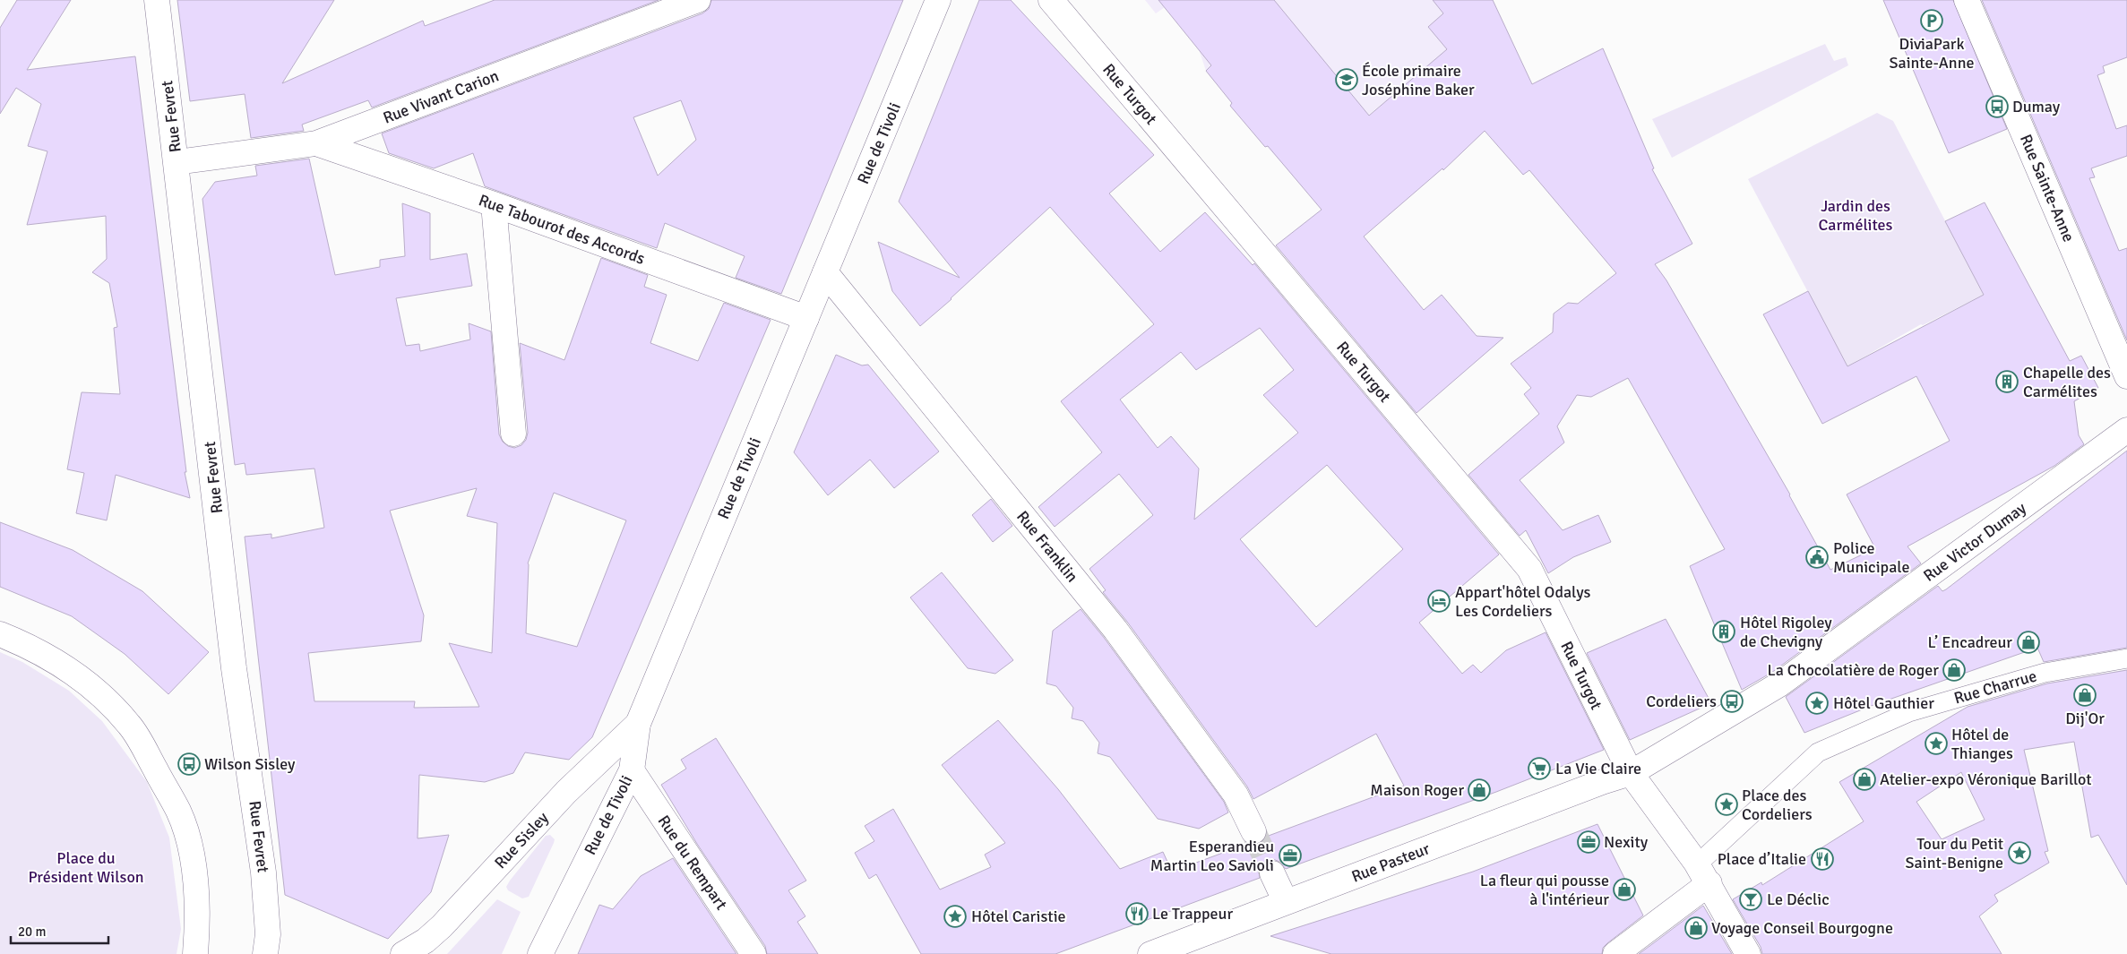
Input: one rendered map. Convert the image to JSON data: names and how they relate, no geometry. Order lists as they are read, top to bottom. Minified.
{"streets":{"street":["Rue Turgot","Rue Vivant Carion","Rue Fevret","Rue de Tivoli","Rue Sainte-Anne","Rue Tabourot des Accords","Rue Victor Dumay","Rue Franklin","Rue Charrue","Rue Sisley","Rue du Rempart","Rue Pasteur"]},"crossings":[["Rue Turgot","Rue Victor Dumay"],["Rue Turgot","Rue Pasteur"],["Rue Vivant Carion","Rue Fevret"],["Rue Vivant Carion","Rue Tabourot des Accords"],["Rue de Tivoli","Rue Tabourot des Accords"],["Rue de Tivoli","Rue Franklin"],["Rue de Tivoli","Rue Sisley"],["Rue de Tivoli","Rue du Rempart"],["Rue Victor Dumay","Rue Pasteur"]],"parks":["Jardin des Carmélites","Place du Président Wilson"],"places":{"parking":["DiviaPark Sainte-Anne"],"school or university":["École primaire Joséphine Baker"],"bus stop":["Dumay","Cordeliers","Wilson Sisley"],"building":["Chapelle des Carmélites","Hôtel Rigoley de Chevigny"],"public building":["Police Municipale"],"hotel":["Appart'hôtel Odalys Les Cordeliers"],"shop":["L’ Encadreur","La Chocolatière de Roger","Dij'Or","Atelier-expo Véronique Barillot","Maison Roger","La fleur qui pousse à l'intérieur","Voyage Conseil Bourgogne"],"place":["Hôtel Gauthier","Hôtel de Thianges","Place des Cordeliers","Tour du Petit Saint-Benigne","Hôtel Caristie"],"supermarket":["La Vie Claire"],"office":["Nexity","Esperandieu Martin Leo Savioli"],"restaurant":["Place d’Italie","Le Trappeur"],"bar":["Le Déclic"]},"scale_bar":"20 m"}
